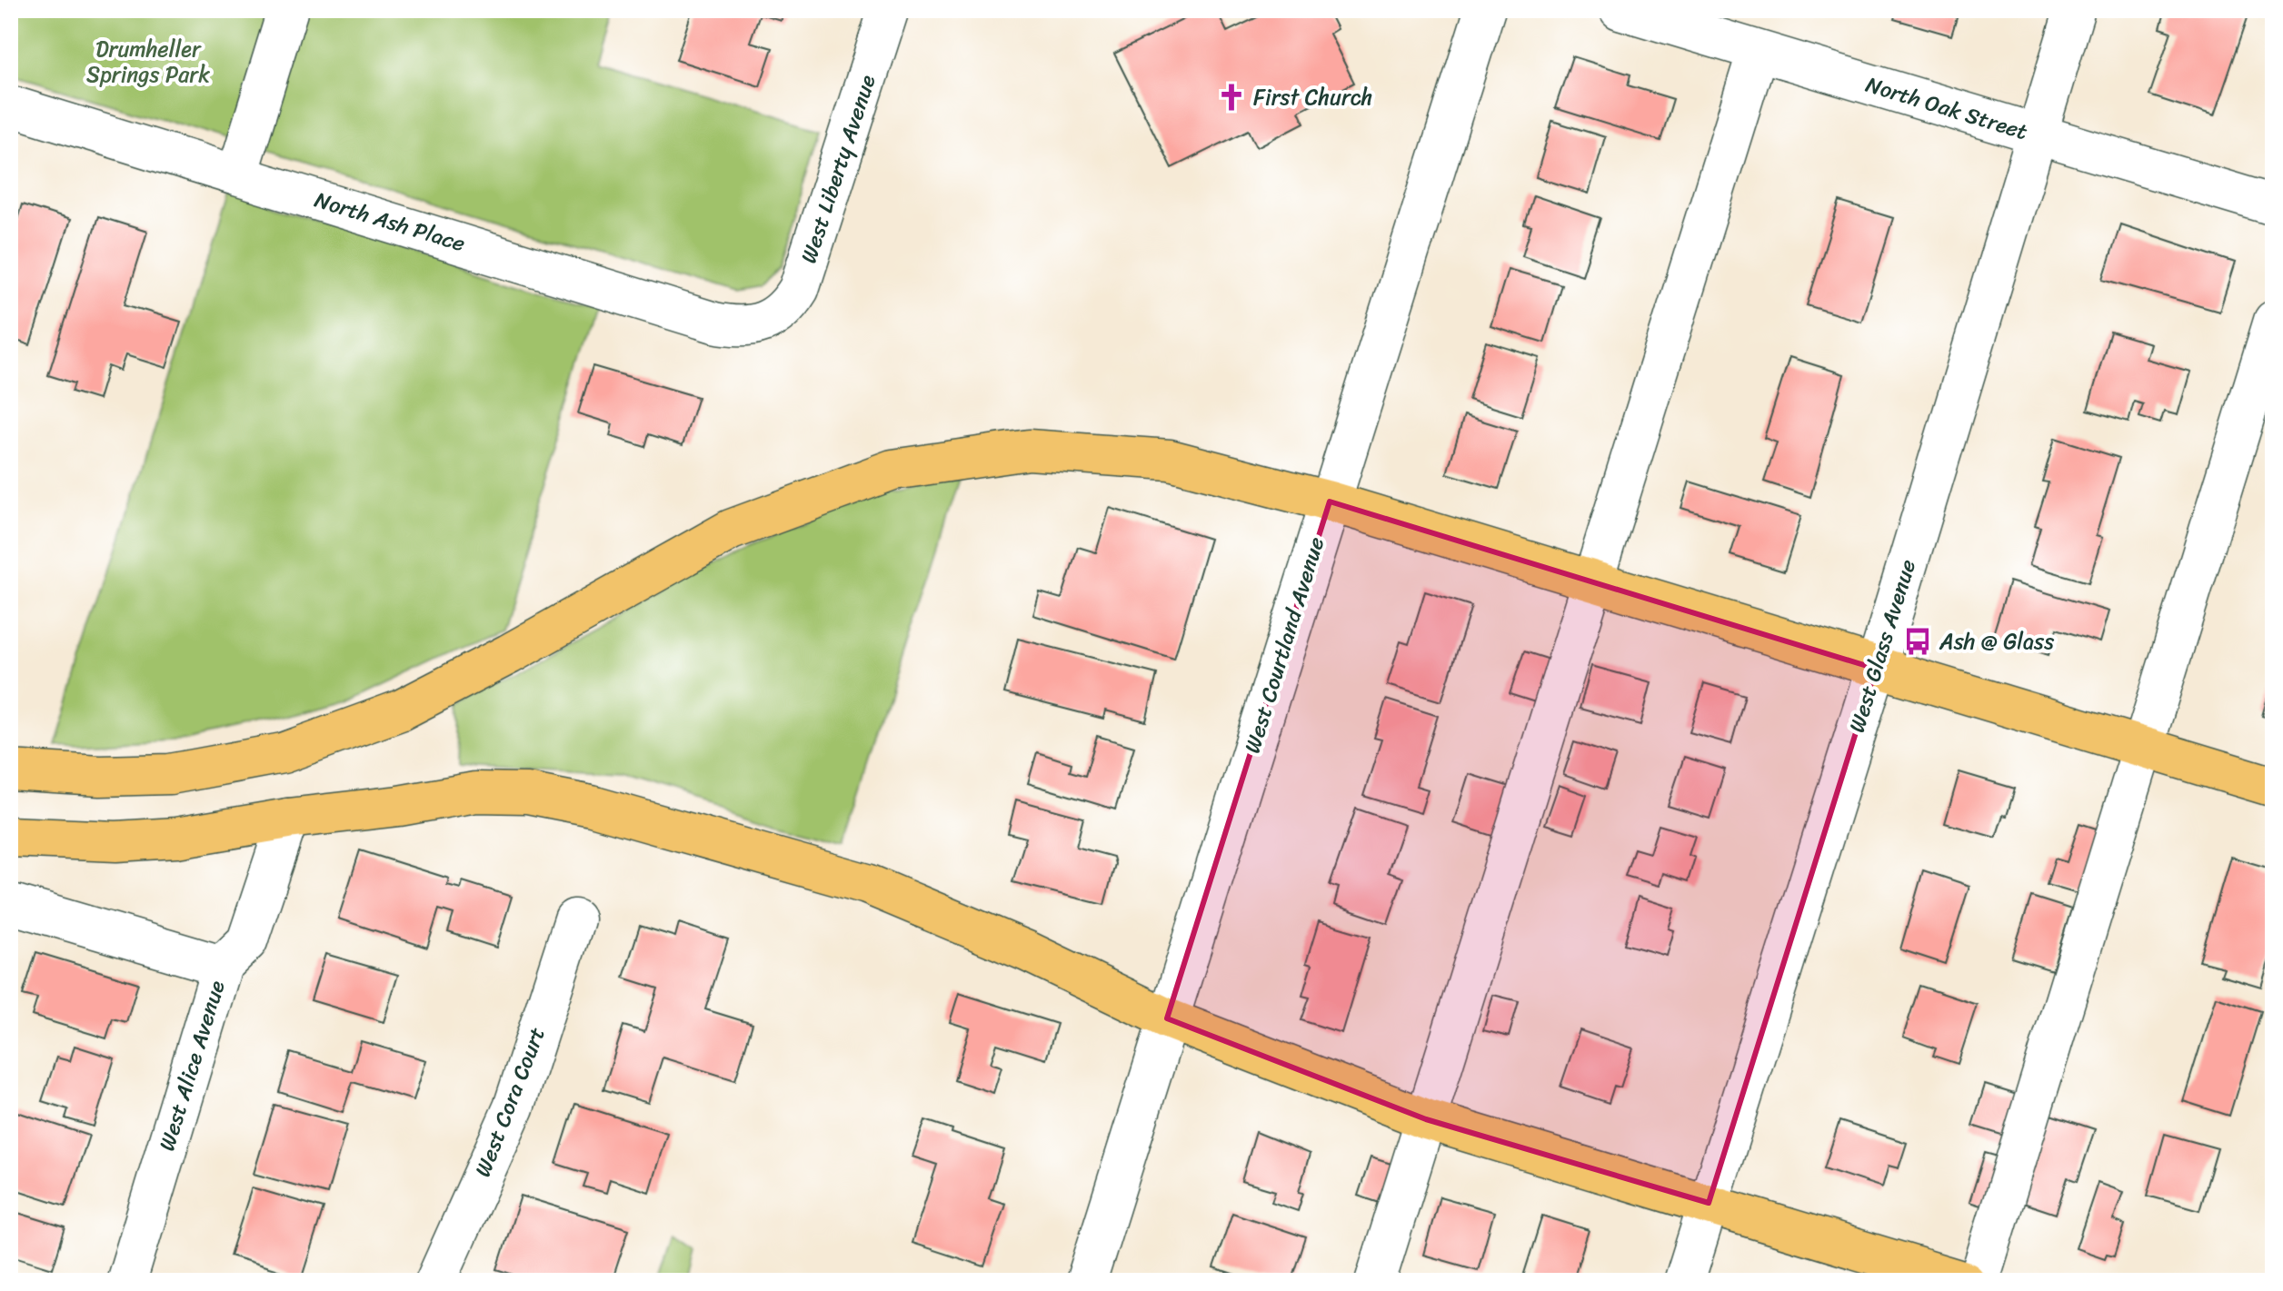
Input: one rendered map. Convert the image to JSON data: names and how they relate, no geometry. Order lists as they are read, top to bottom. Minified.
{"streets":{"street":["North Oak Street","West Liberty Avenue","North Ash Place","West Courtland Avenue","West Glass Avenue","West Alice Avenue","West Cora Court"]},"crossings":[["North Oak Street","West Glass Avenue"],["West Liberty Avenue","North Ash Place"]],"parks":["Drumheller Springs Park"],"places":{"church":["First Church"],"bus stop":["Ash @ Glass"]}}
